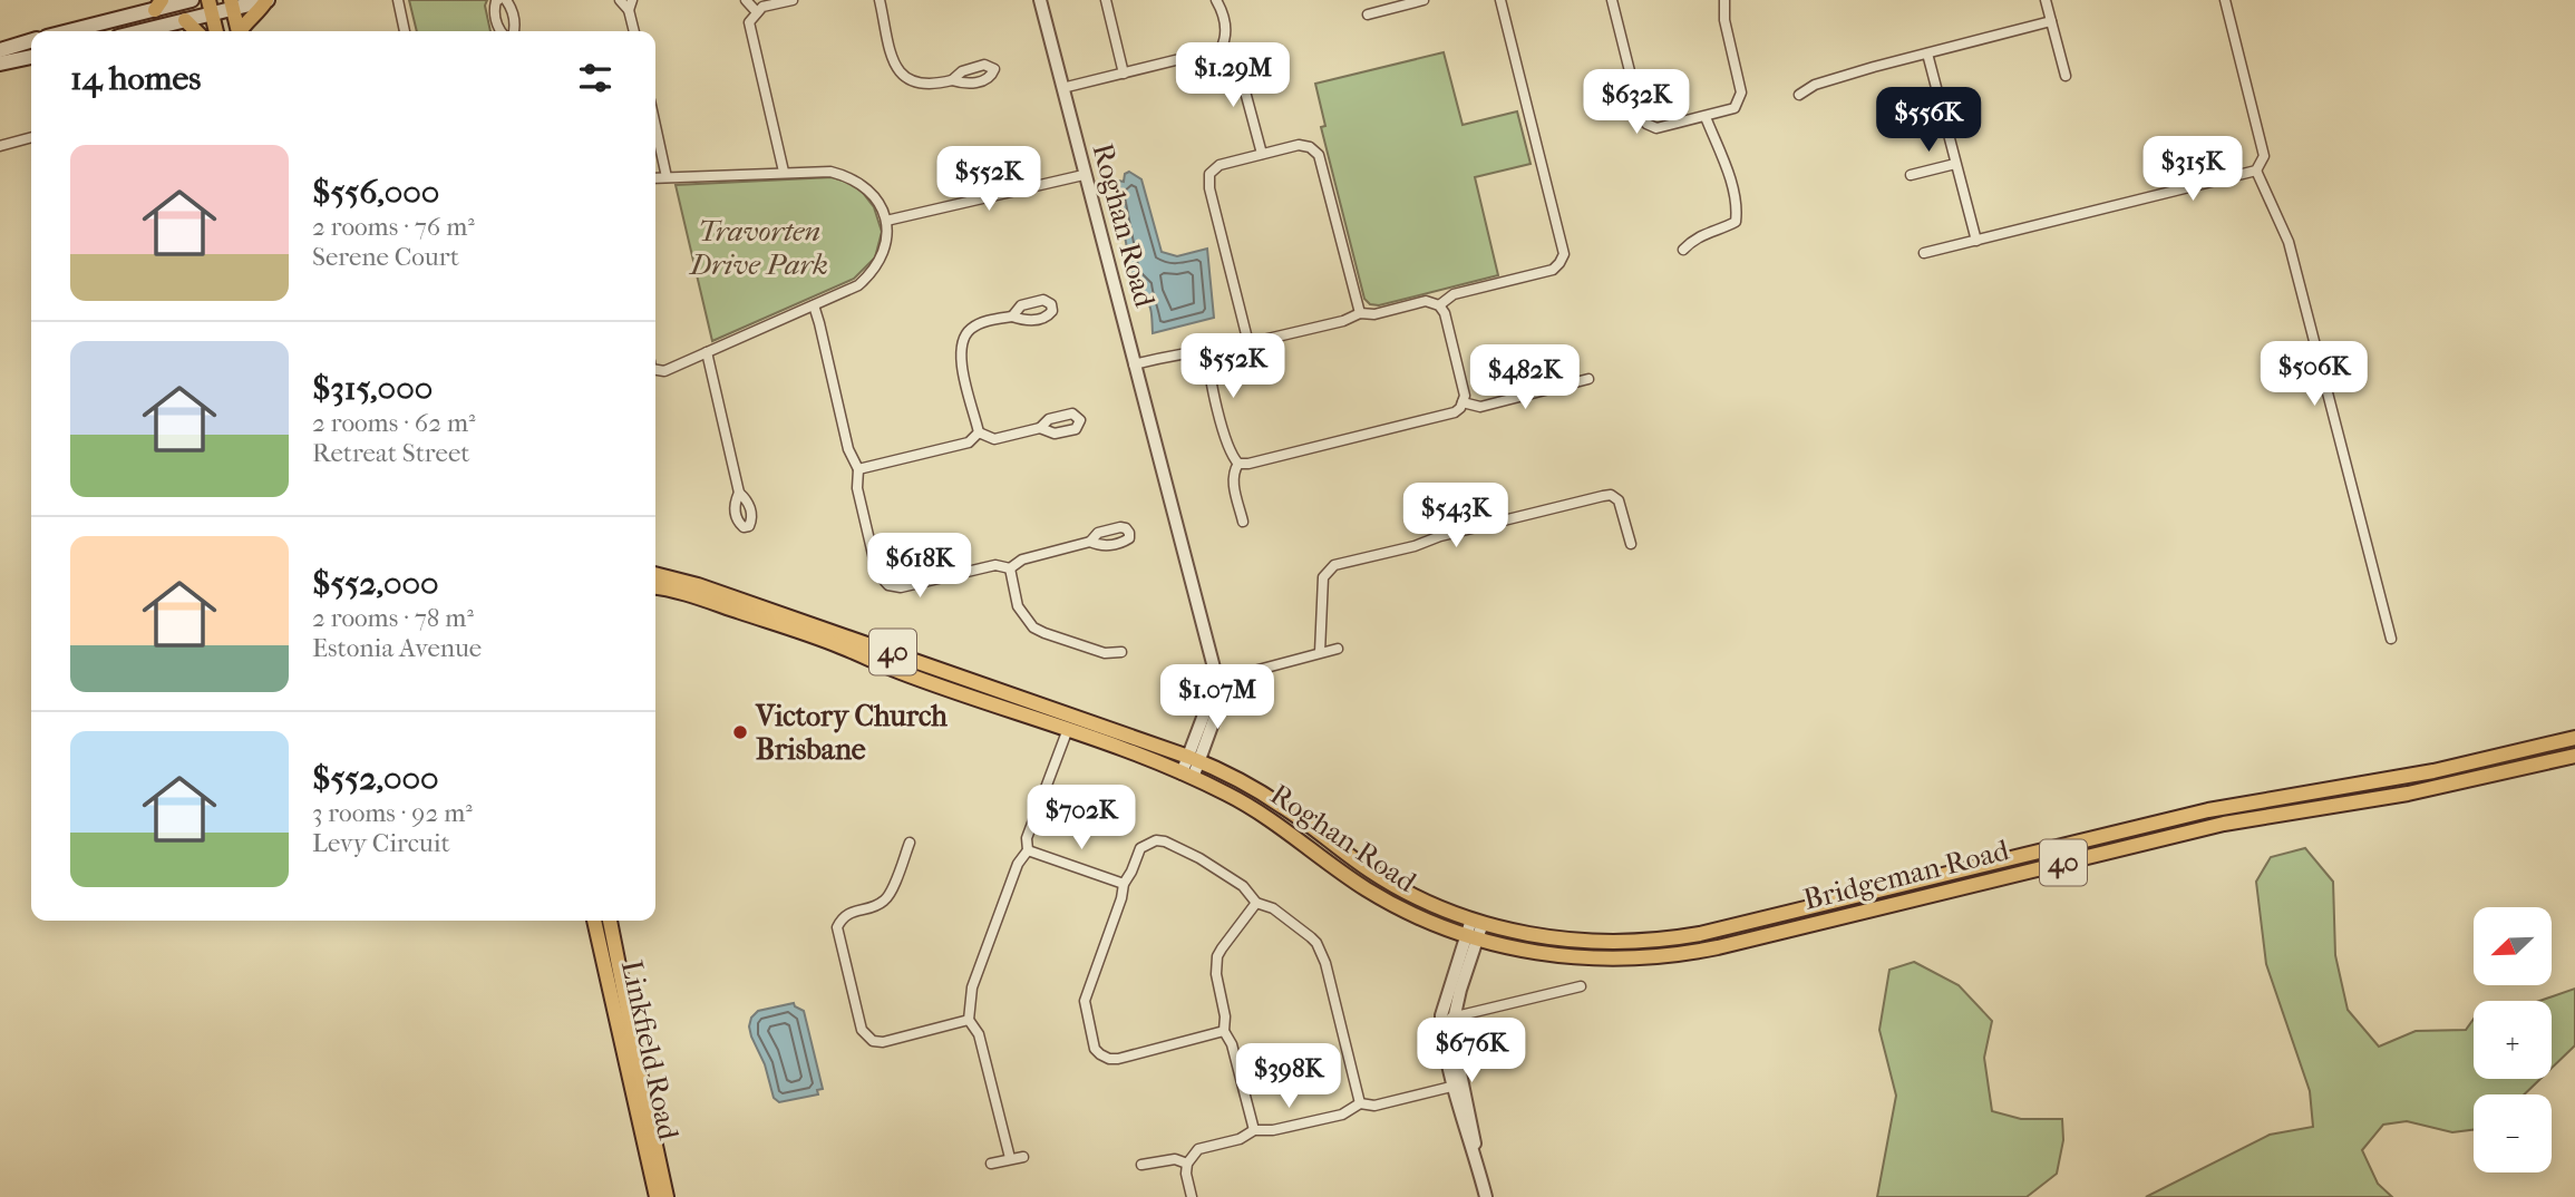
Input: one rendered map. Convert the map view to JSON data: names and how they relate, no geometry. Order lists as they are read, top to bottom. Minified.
{"streets":{"main road":["Roghan Road","40","Bridgeman Road","Linkfield Road"]},"crossings":[["Roghan Road","40"],["Roghan Road","Bridgeman Road"]],"parks":["Travorten Drive Park"],"places":["Victory Church Brisbane"],"north":"bottom left","page":{"heading":"14 homes","price":["$1.29M","$632K","$556K","$315K","$552K","$552K","$506K","$482K","$543K","$618K","$1.07M","$702K","$676K","$398K"],"list":[{"name":"$556,000","note":"2 rooms · 76 m² · Serene Court"},{"name":"$315,000","note":"2 rooms · 62 m² · Retreat Street"},{"name":"$552,000","note":"2 rooms · 78 m² · Estonia Avenue"},{"name":"$552,000","note":"3 rooms · 92 m² · Levy Circuit"}],"map_buttons":["+","−"]}}
